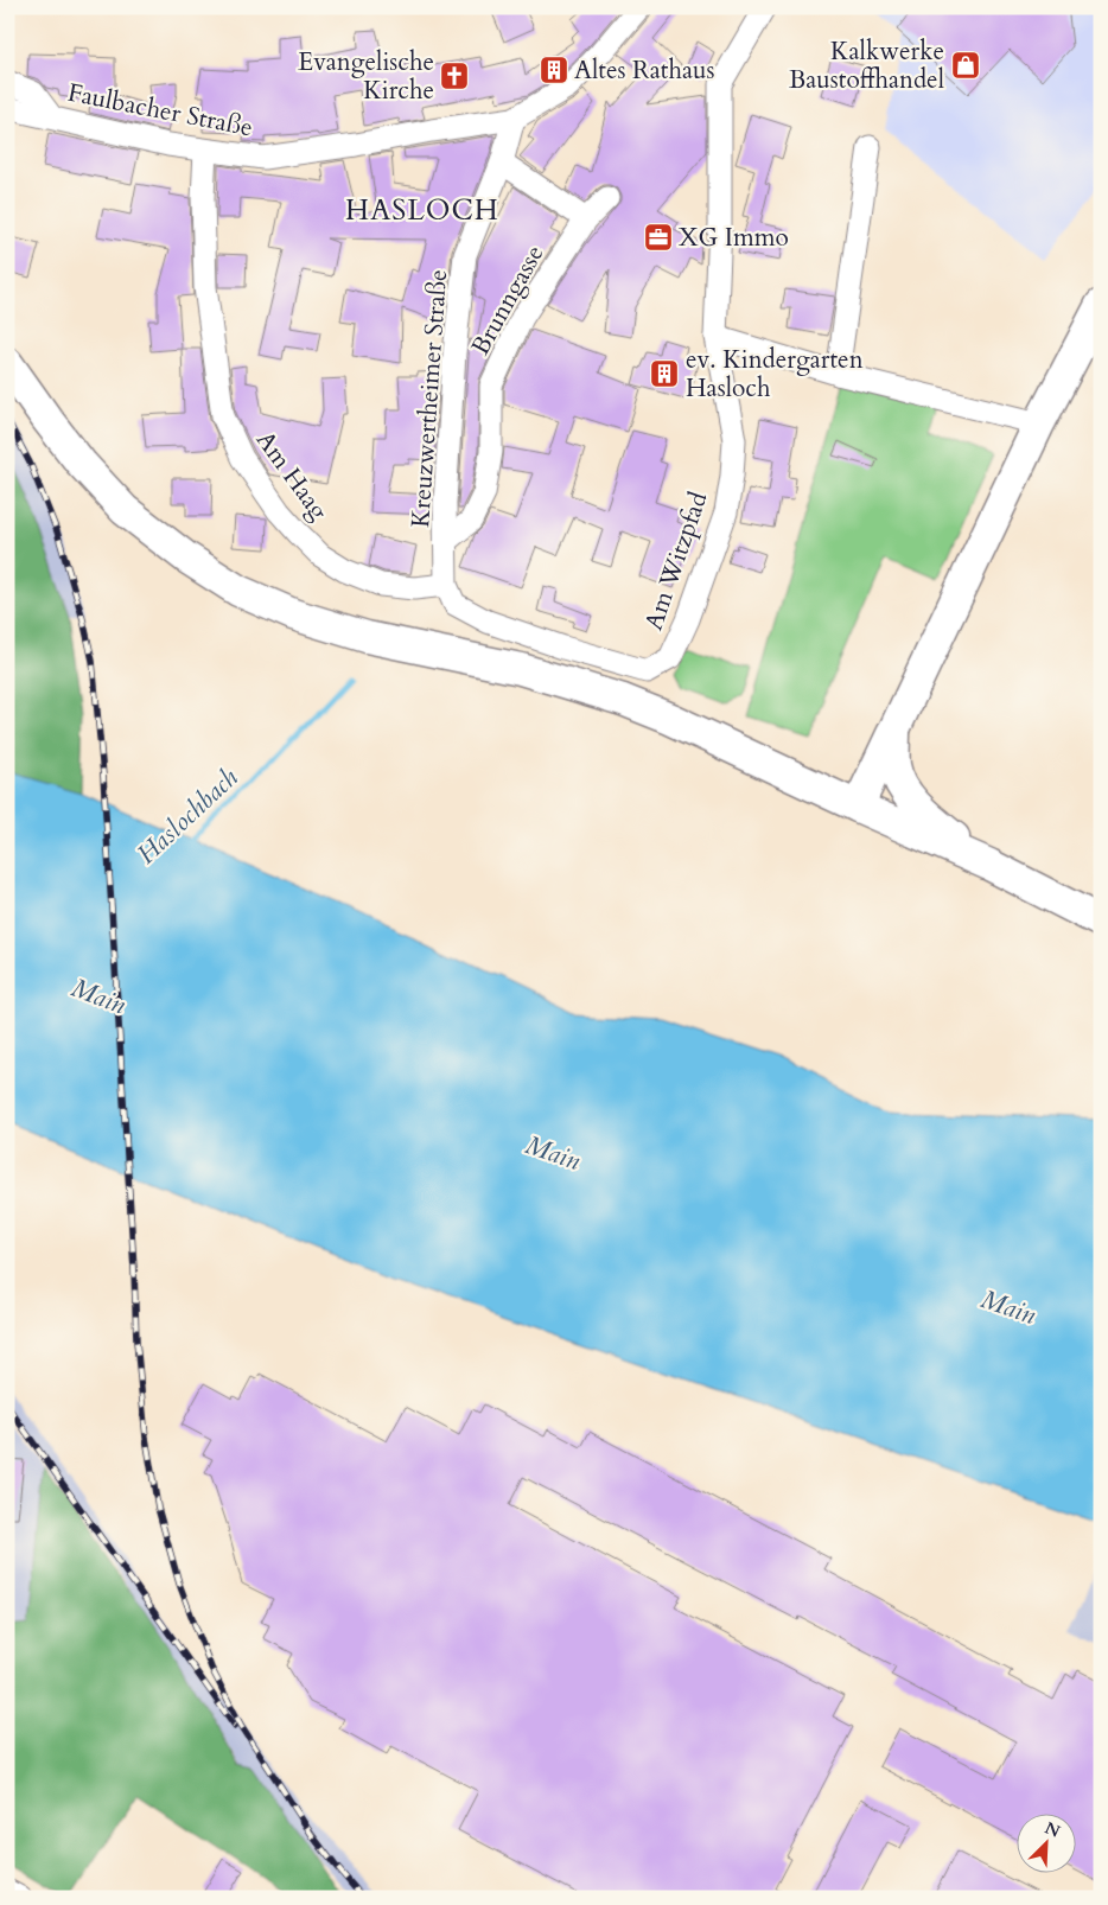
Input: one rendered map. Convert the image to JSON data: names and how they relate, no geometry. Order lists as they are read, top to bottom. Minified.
{"streets":{"street":["Faulbacher Straße","Brunngasse","Kreuzwertheimer Straße","Am Haag","Am Witzpfad"]},"crossings":[["Faulbacher Straße","Kreuzwertheimer Straße"],["Faulbacher Straße","Am Haag"],["Brunngasse","Kreuzwertheimer Straße"],["Kreuzwertheimer Straße","Am Haag"],["Kreuzwertheimer Straße","Am Witzpfad"],["Am Haag","Am Witzpfad"]],"districts":["HASLOCH"],"water":["Haslochbach","Main"],"places":{"shop":["Kalkwerke Baustoffhandel"],"building":["Altes Rathaus","ev. Kindergarten Hasloch"],"church":["Evangelische Kirche"],"office":["XG Immo"]},"north":"top right"}
